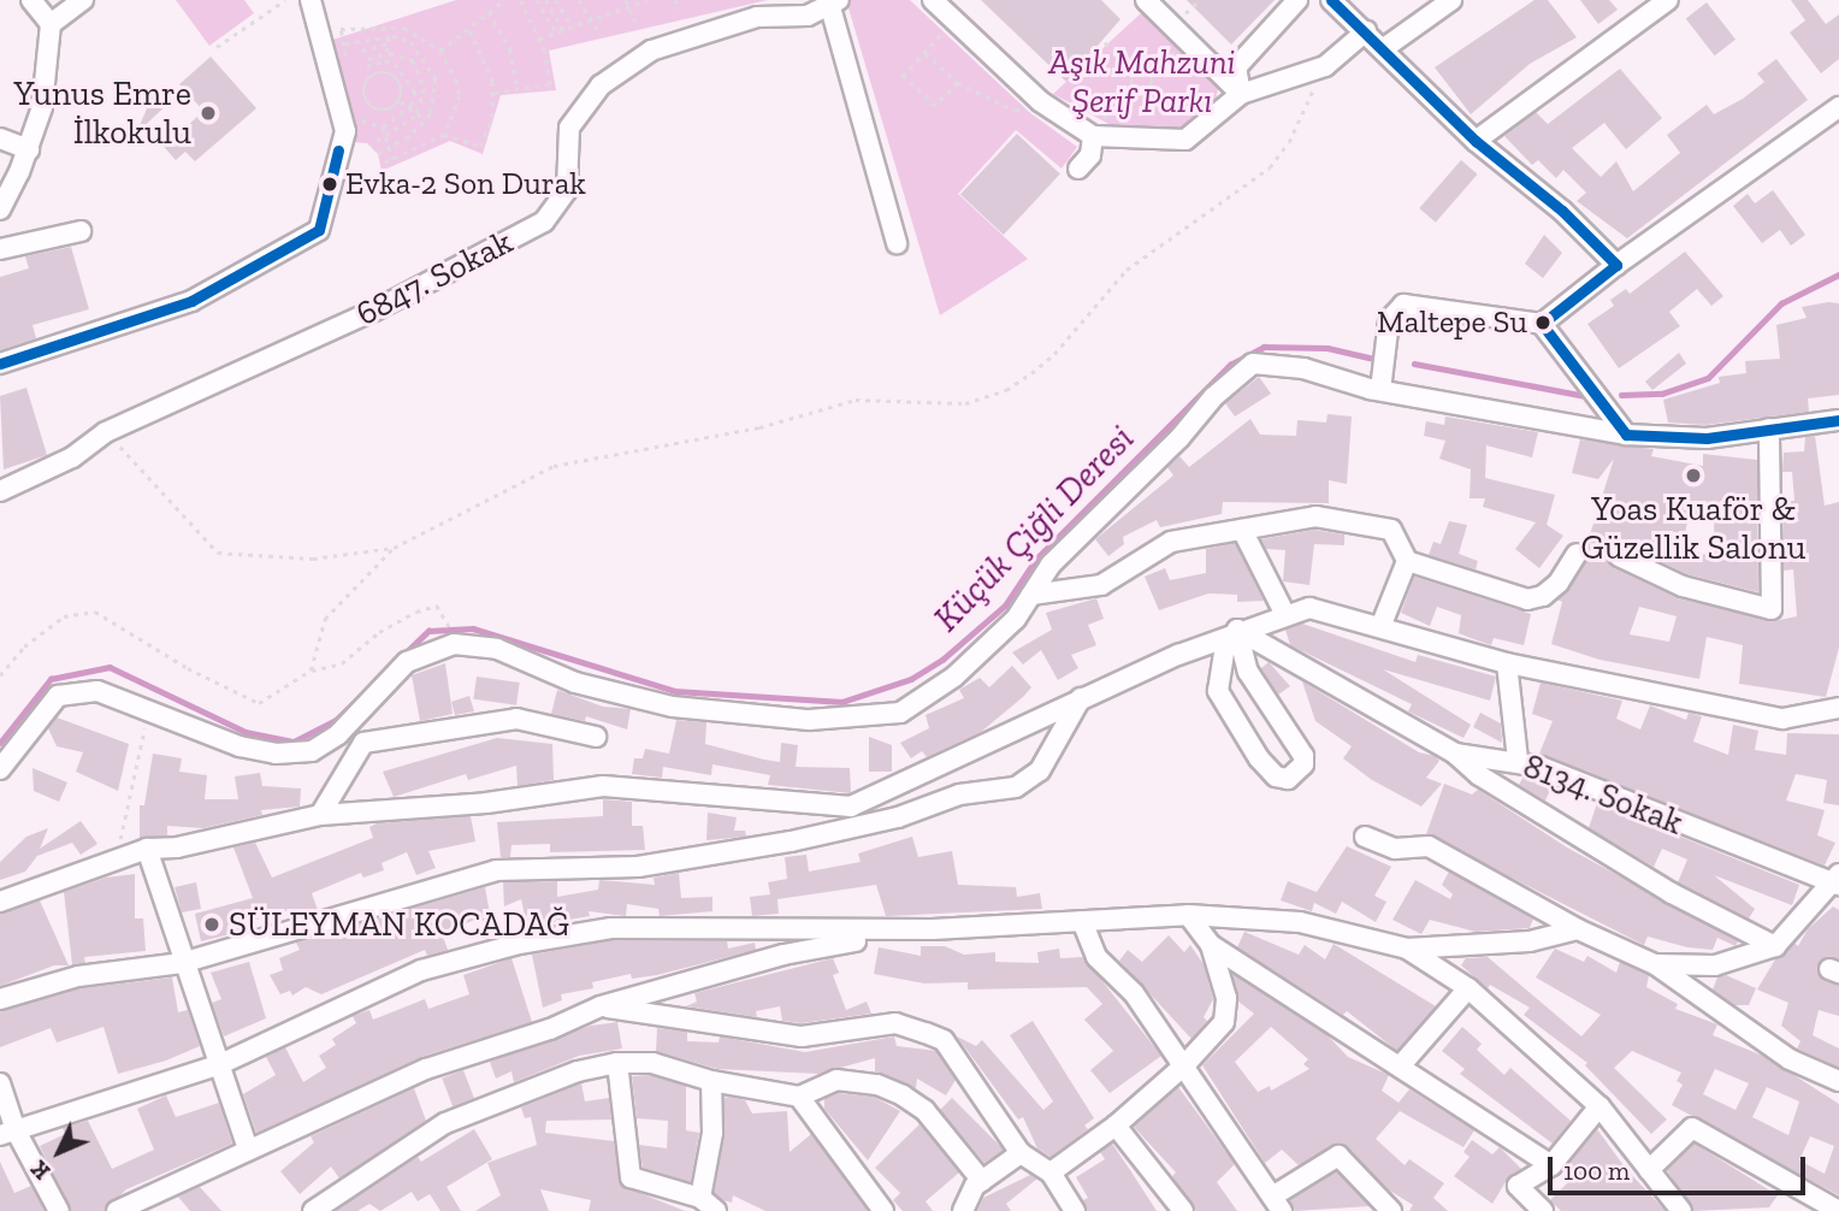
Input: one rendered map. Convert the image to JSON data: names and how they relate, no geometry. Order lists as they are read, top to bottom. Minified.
{"streets":{"street":["6847. Sokak","8134. Sokak"]},"water":["Küçük Çiğli Deresi"],"parks":["Aşık Mahzuni Şerif Parkı"],"places":["Yunus Emre İlkokulu","Evka-2 Son Durak","Maltepe Su","Yoas Kuaför & Güzellik Salonu","SÜLEYMAN KOCADAĞ"],"scale_bar":"100 m","north":"bottom left"}
